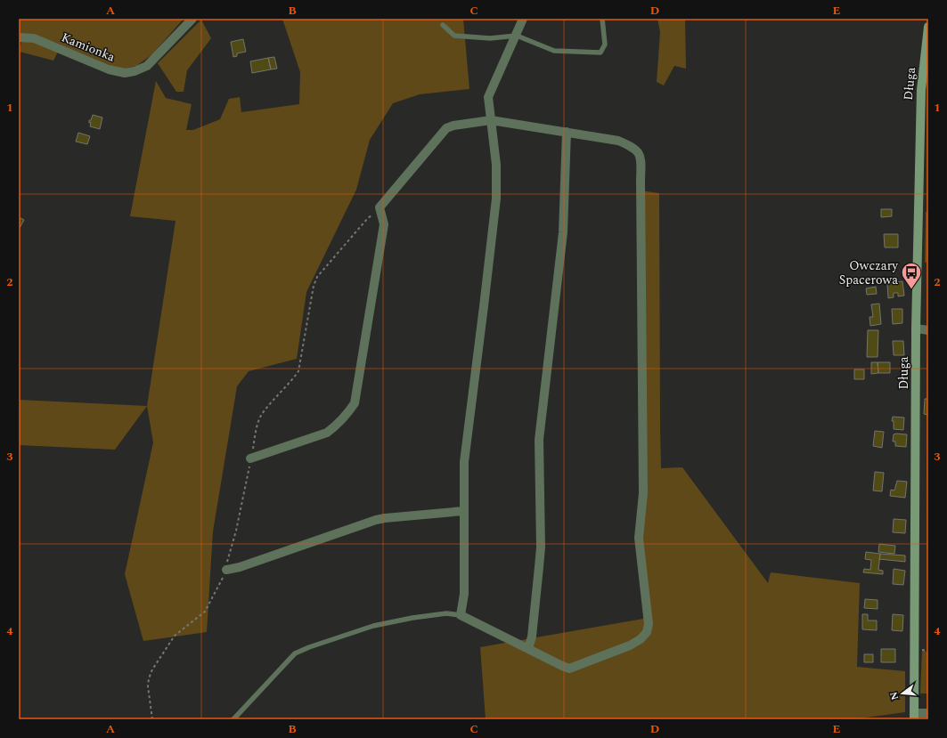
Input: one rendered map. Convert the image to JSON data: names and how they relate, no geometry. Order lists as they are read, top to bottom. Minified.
{"streets":{"street":["Kamionka","Długa"]},"places":{"bus stop":["Owczary Spacerowa"]},"north":"left","grid":{"columns":["A","B","C","D","E"],"rows":["1","2","3","4"]}}
